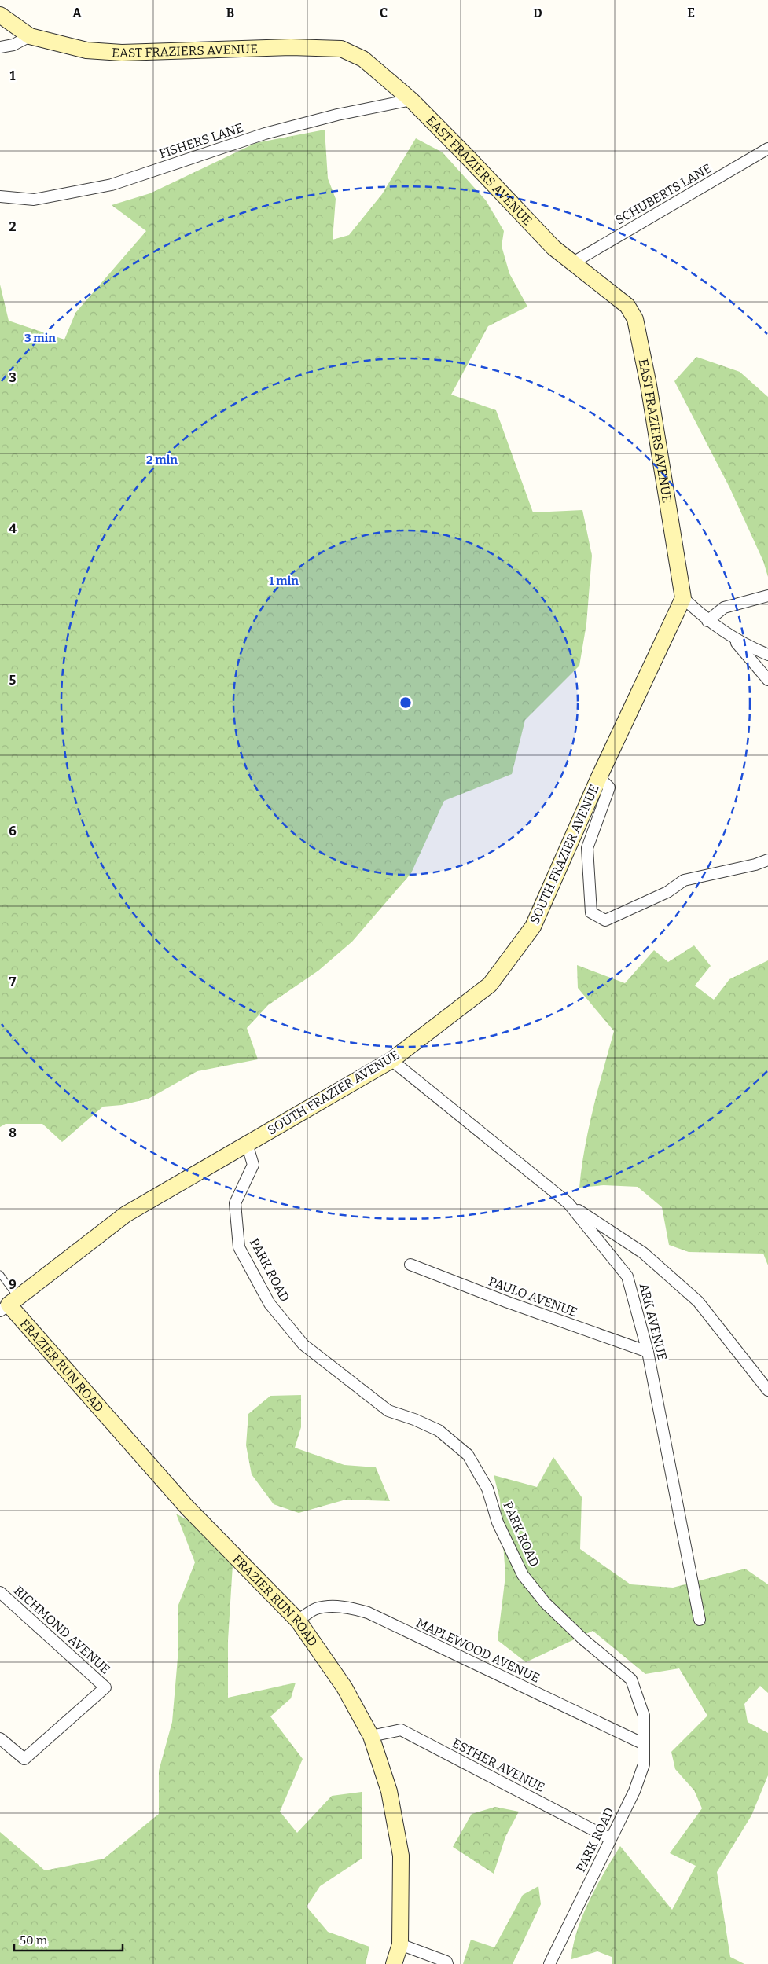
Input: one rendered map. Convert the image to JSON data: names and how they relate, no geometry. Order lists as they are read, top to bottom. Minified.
{"streets":{"street":["EAST FRAZIERS AVENUE","FISHERS LANE","SCHUBERTS LANE","SOUTH FRAZIER AVENUE","PARK ROAD","PAULO AVENUE","ARK AVENUE","FRAZIER RUN ROAD","RICHMOND AVENUE","MAPLEWOOD AVENUE","ESTHER AVENUE"]},"crossings":[["EAST FRAZIERS AVENUE","FISHERS LANE"],["EAST FRAZIERS AVENUE","SCHUBERTS LANE"],["EAST FRAZIERS AVENUE","SOUTH FRAZIER AVENUE"],["SOUTH FRAZIER AVENUE","PARK ROAD"],["SOUTH FRAZIER AVENUE","ARK AVENUE"],["SOUTH FRAZIER AVENUE","FRAZIER RUN ROAD"],["PARK ROAD","MAPLEWOOD AVENUE"],["PARK ROAD","ESTHER AVENUE"],["PAULO AVENUE","ARK AVENUE"],["FRAZIER RUN ROAD","MAPLEWOOD AVENUE"],["FRAZIER RUN ROAD","ESTHER AVENUE"]],"scale_bar":"50 m","grid":{"columns":["A","B","C","D","E"],"rows":["1","2","3","4","5","6","7","8","9"]},"rings":["3 min","2 min","1 min"]}
